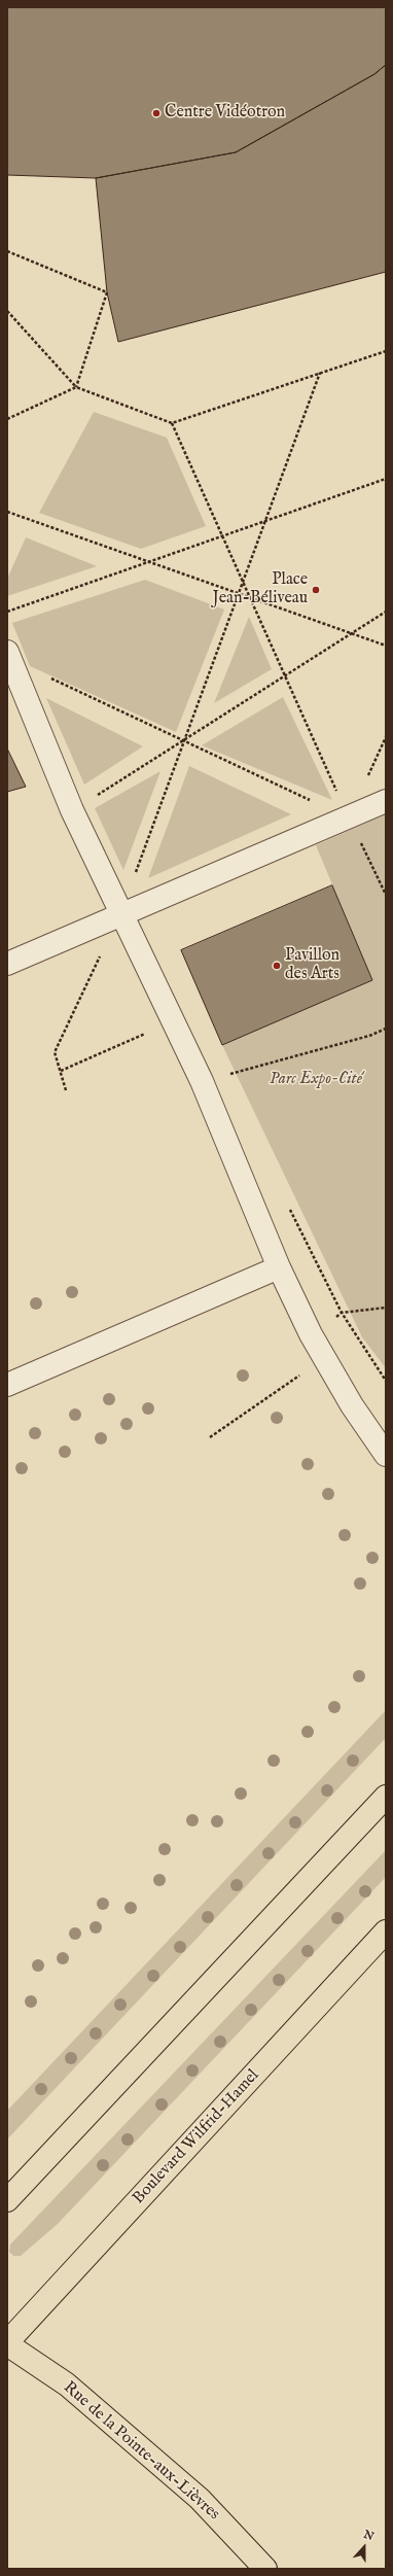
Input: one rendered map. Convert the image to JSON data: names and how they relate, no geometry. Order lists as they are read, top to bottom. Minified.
{"streets":{"main road":["Boulevard Wilfrid-Hamel","Rue de la Pointe-aux-Lièvres"]},"crossings":[["Boulevard Wilfrid-Hamel","Rue de la Pointe-aux-Lièvres"]],"parks":["Parc Expo-Cité"],"places":["Centre Vidéotron","Place Jean-Béliveau","Pavillon des Arts"],"north":"top"}
